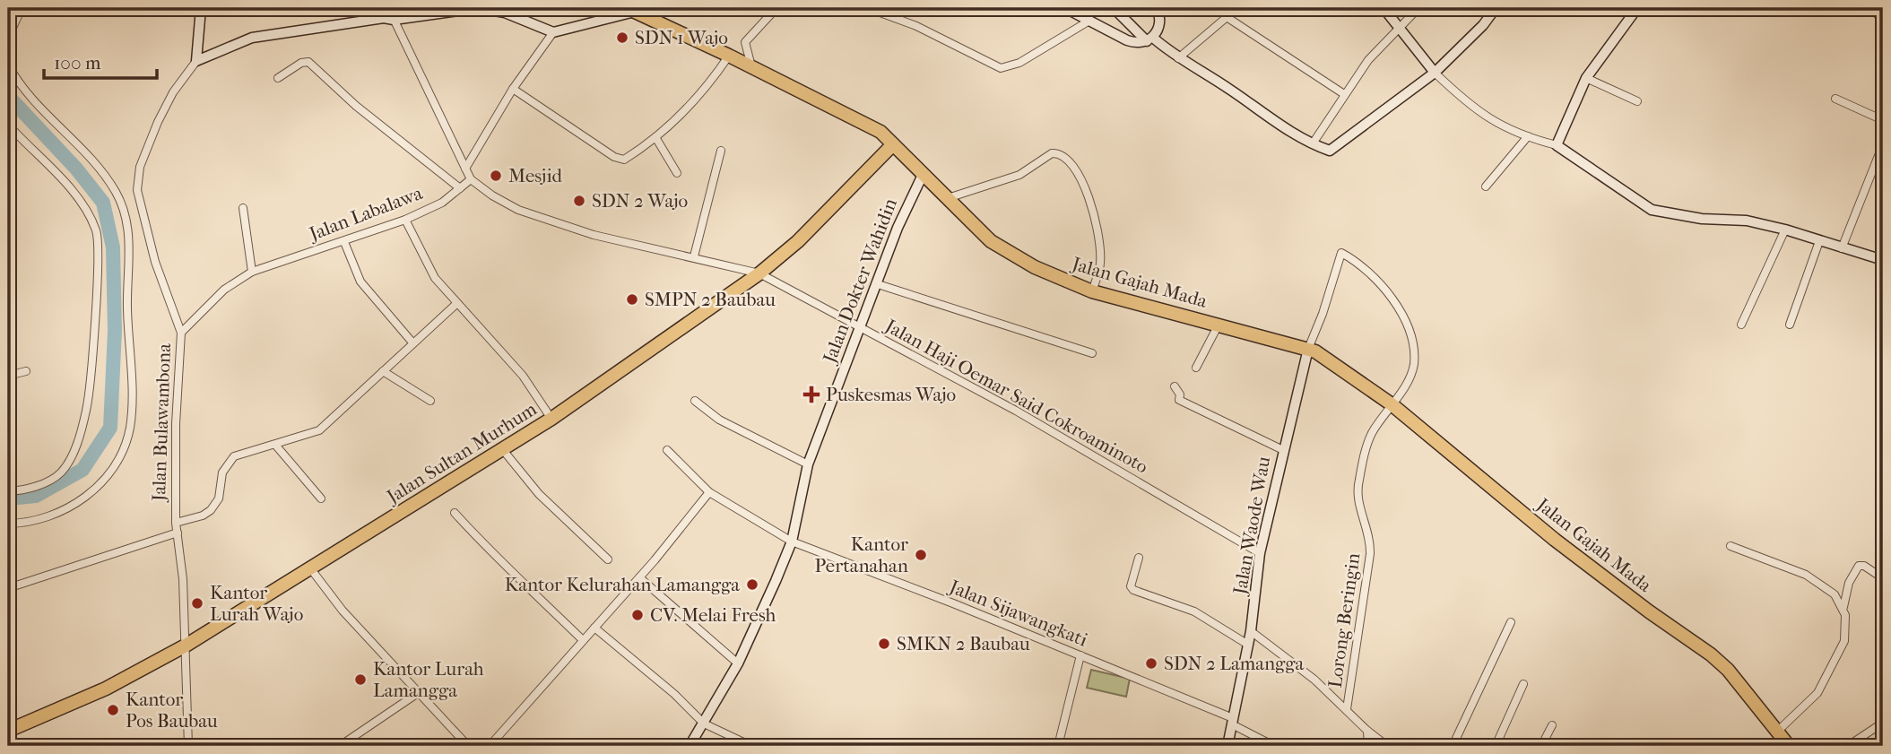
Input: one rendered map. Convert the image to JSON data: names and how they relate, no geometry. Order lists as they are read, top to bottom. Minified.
{"streets":{"highway":["Jalan Gajah Mada","Jalan Sultan Murhum"],"street":["Jalan Labalawa","Jalan Dokter Wahidin","Jalan Haji Oemar Said Cokroaminoto","Jalan Bulawambona","Jalan Waode Wau","Jalan Sijawangkati","Lorong Beringin"]},"crossings":[["Jalan Labalawa","Jalan Haji Oemar Said Cokroaminoto"],["Jalan Labalawa","Jalan Bulawambona"],["Jalan Dokter Wahidin","Jalan Gajah Mada"],["Jalan Dokter Wahidin","Jalan Haji Oemar Said Cokroaminoto"],["Jalan Dokter Wahidin","Jalan Sijawangkati"],["Jalan Gajah Mada","Jalan Sultan Murhum"],["Jalan Gajah Mada","Jalan Waode Wau"],["Jalan Gajah Mada","Lorong Beringin"],["Jalan Haji Oemar Said Cokroaminoto","Jalan Sultan Murhum"],["Jalan Haji Oemar Said Cokroaminoto","Jalan Waode Wau"],["Jalan Bulawambona","Jalan Sultan Murhum"],["Jalan Waode Wau","Jalan Sijawangkati"],["Jalan Waode Wau","Lorong Beringin"]],"places":{"other":["SDN 1 Wajo","Mesjid","SDN 2 Wajo","SMPN 2 Baubau","Kantor Pertanahan","Kantor Kelurahan Lamangga","Kantor Lurah Wajo","CV. Melai Fresh","SMKN 2 Baubau","SDN 2 Lamangga","Kantor Lurah Lamangga","Kantor Pos Baubau"],"health":["Puskesmas Wajo"]},"scale_bar":"100 m"}
